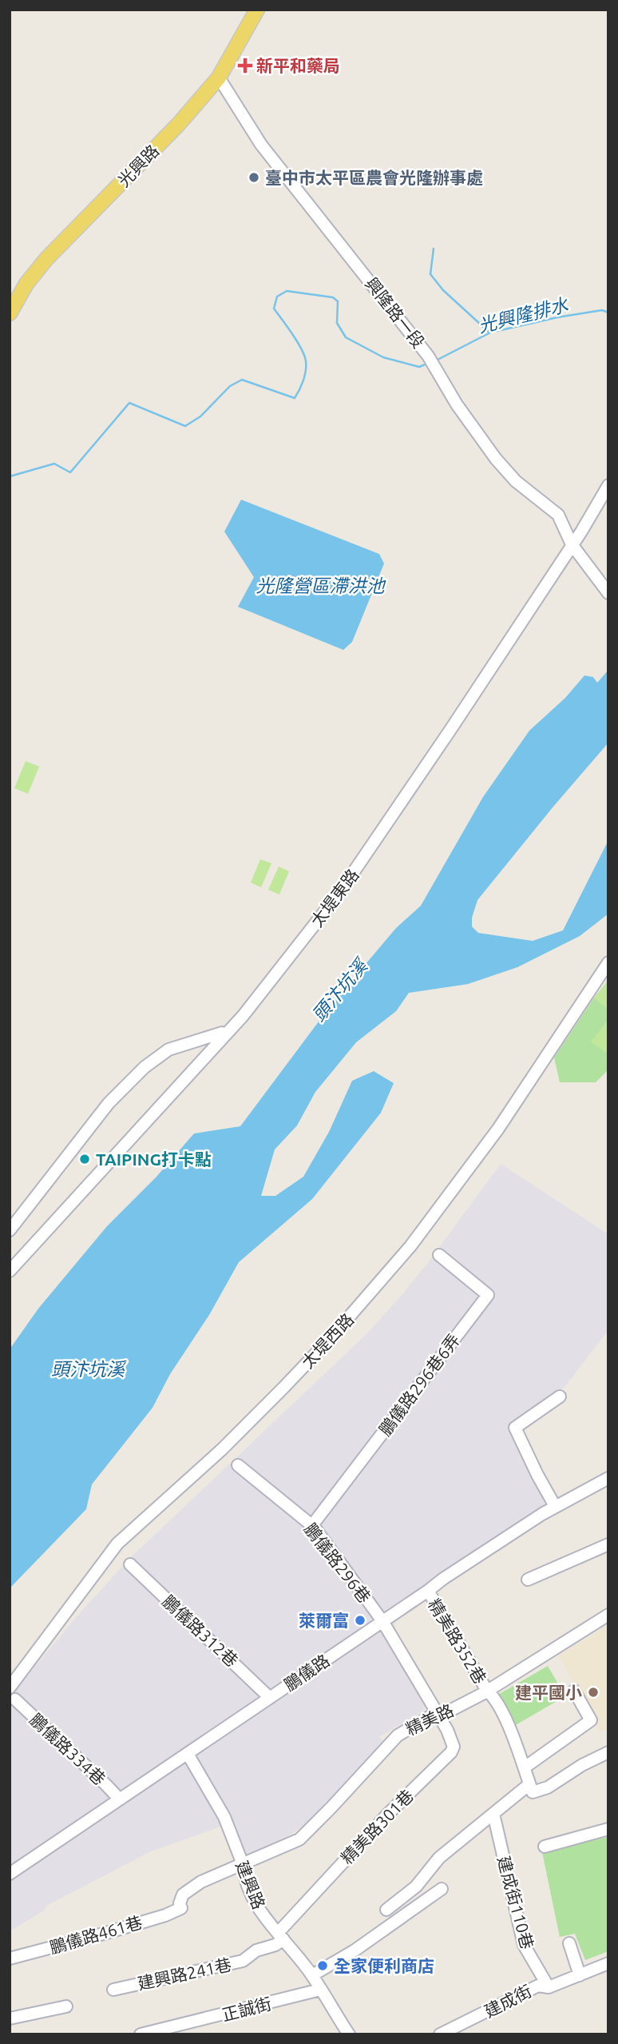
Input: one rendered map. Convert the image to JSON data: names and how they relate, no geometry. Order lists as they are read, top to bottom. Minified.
{"streets":{"main road":["光興路"],"street":["興隆路一段","太堤東路","太堤西路","鵬儀路296巷6弄","鵬儀路296巷","鵬儀路312巷","精美路352巷","鵬儀路","精美路","鵬儀路334巷","精美路301巷","建興路","建成街110巷","鵬儀路461巷","建興路241巷","建成街","正誠街"]},"crossings":[["光興路","興隆路一段"],["興隆路一段","太堤東路"],["鵬儀路296巷6弄","鵬儀路296巷"],["鵬儀路296巷","鵬儀路"],["鵬儀路296巷","精美路"],["鵬儀路296巷","精美路301巷"],["鵬儀路312巷","鵬儀路"],["精美路352巷","鵬儀路"],["精美路352巷","精美路"],["鵬儀路","鵬儀路334巷"],["鵬儀路","建興路"],["精美路","精美路301巷"],["精美路","建興路"],["精美路","鵬儀路461巷"],["精美路301巷","建興路"],["精美路301巷","建興路241巷"],["建興路","建興路241巷"],["建興路","正誠街"],["建成街110巷","建成街"]],"water":["光興隆排水","光隆營區滯洪池","頭汴坑溪"],"places":{"health":["新平和藥局"],"other":["臺中市太平區農會光隆辦事處","TAIPING打卡點","萊爾富","建平國小","全家便利商店"]}}
